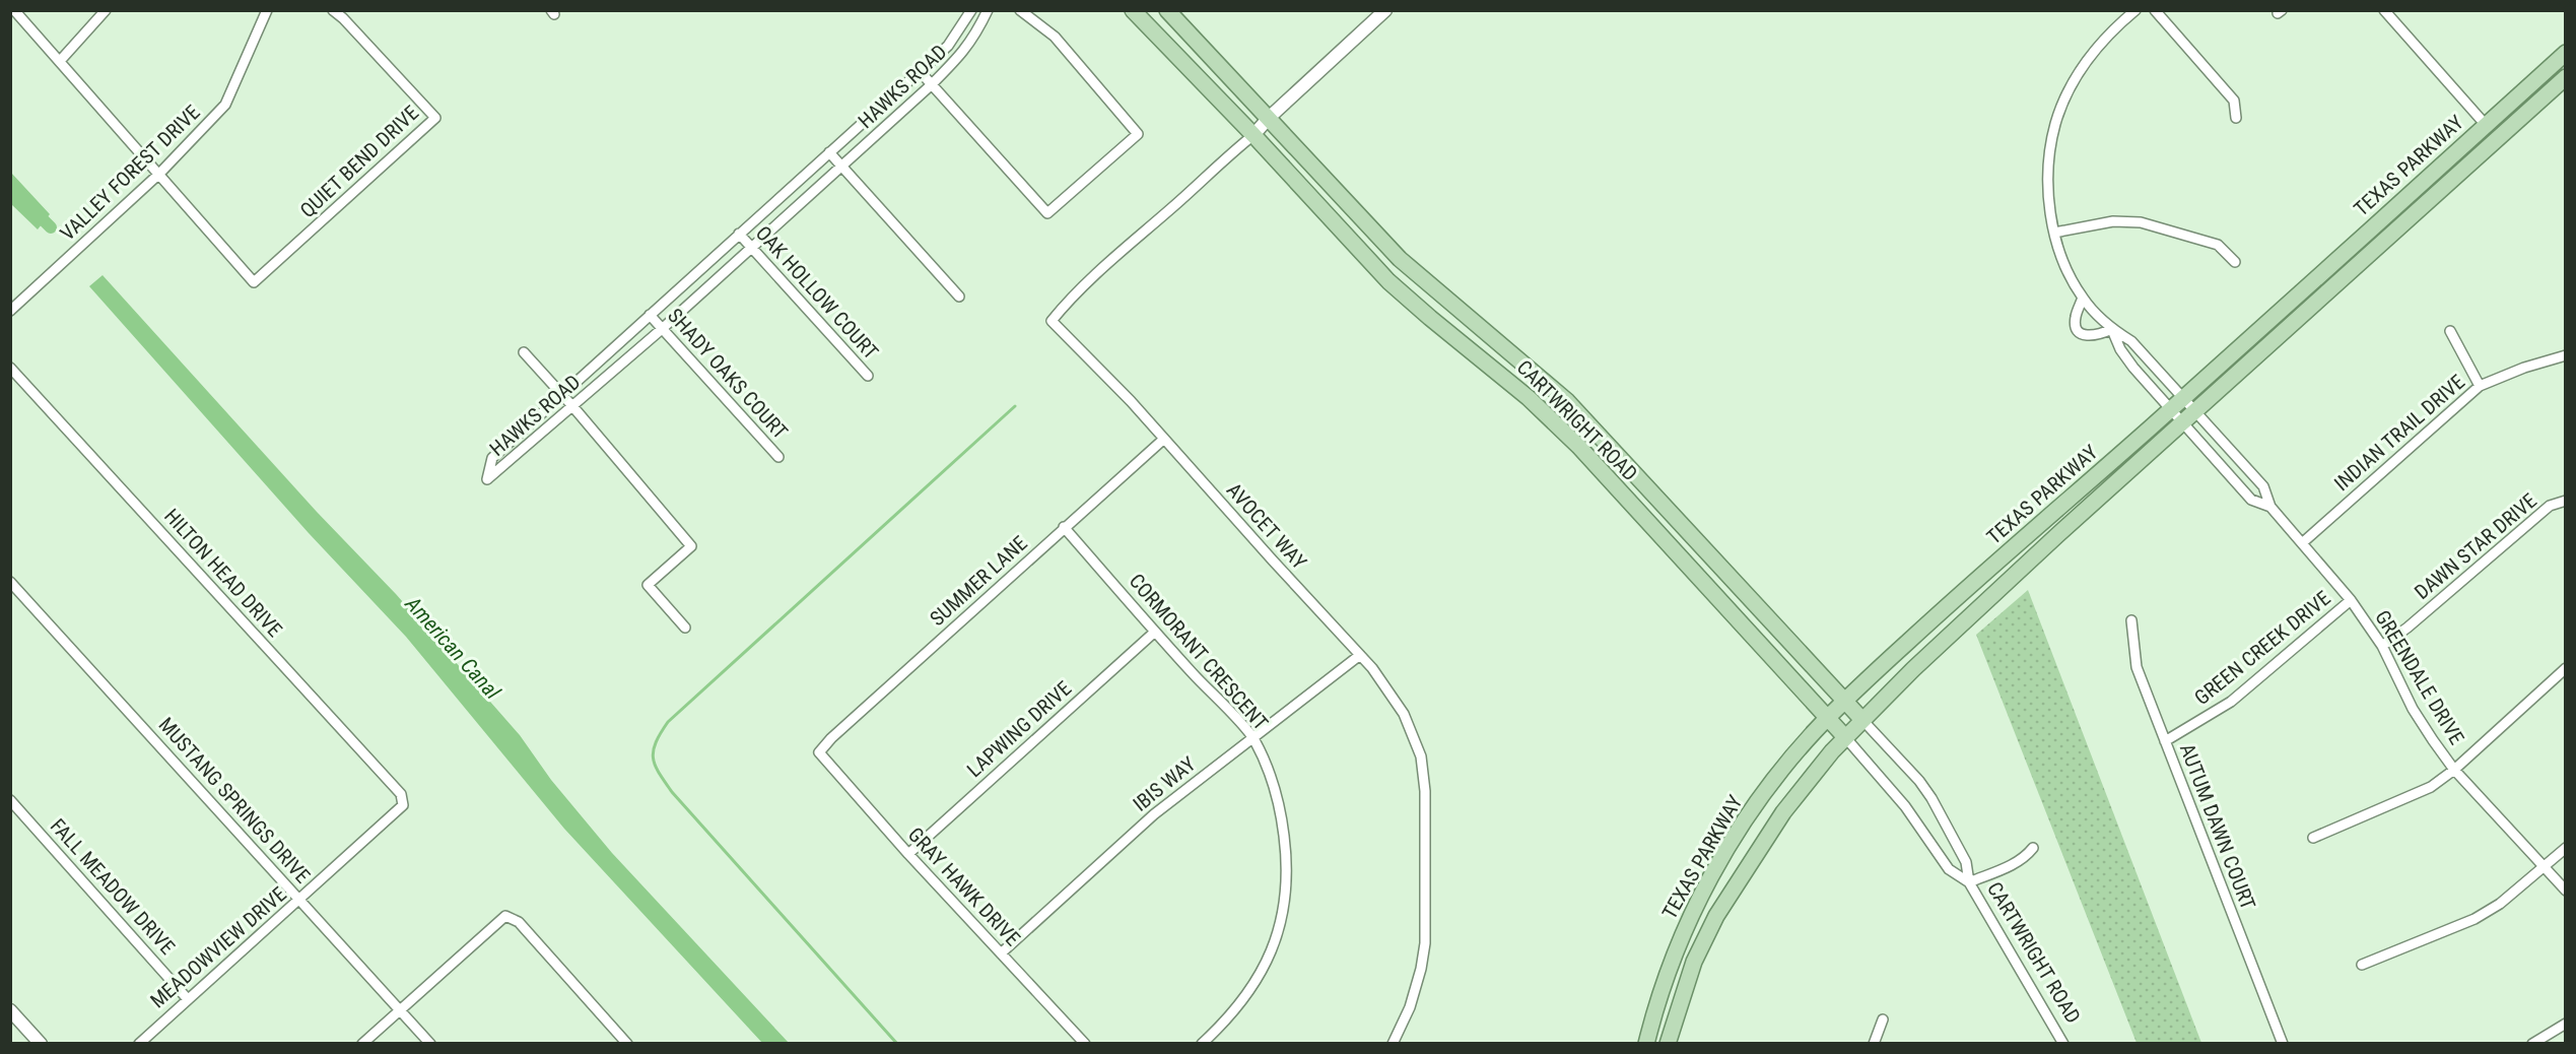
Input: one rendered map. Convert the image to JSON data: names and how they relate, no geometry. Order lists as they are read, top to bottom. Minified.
{"streets":{"main road":["TEXAS PARKWAY","CARTWRIGHT ROAD"],"street":["HAWKS ROAD","QUIET BEND DRIVE","VALLEY FOREST DRIVE","OAK HOLLOW COURT","SHADY OAKS COURT","INDIAN TRAIL DRIVE","AVOCET WAY","DAWN STAR DRIVE","HILTON HEAD DRIVE","SUMMER LANE","GREEN CREEK DRIVE","CORMORANT CRESCENT","GREENDALE DRIVE","LAPWING DRIVE","IBIS WAY","MUSTANG SPRINGS DRIVE","AUTUM DAWN COURT","FALL MEADOW DRIVE","GRAY HAWK DRIVE","MEADOWVIEW DRIVE"]},"crossings":[["HAWKS ROAD","OAK HOLLOW COURT"],["HAWKS ROAD","SHADY OAKS COURT"],["QUIET BEND DRIVE","VALLEY FOREST DRIVE"],["TEXAS PARKWAY","CARTWRIGHT ROAD"],["TEXAS PARKWAY","GREENDALE DRIVE"],["CARTWRIGHT ROAD","AVOCET WAY"],["INDIAN TRAIL DRIVE","GREENDALE DRIVE"],["AVOCET WAY","SUMMER LANE"],["AVOCET WAY","IBIS WAY"],["DAWN STAR DRIVE","GREENDALE DRIVE"],["HILTON HEAD DRIVE","MEADOWVIEW DRIVE"],["SUMMER LANE","CORMORANT CRESCENT"],["SUMMER LANE","GRAY HAWK DRIVE"],["GREEN CREEK DRIVE","GREENDALE DRIVE"],["GREEN CREEK DRIVE","AUTUM DAWN COURT"],["CORMORANT CRESCENT","LAPWING DRIVE"],["CORMORANT CRESCENT","IBIS WAY"],["LAPWING DRIVE","GRAY HAWK DRIVE"],["IBIS WAY","GRAY HAWK DRIVE"],["MUSTANG SPRINGS DRIVE","MEADOWVIEW DRIVE"],["FALL MEADOW DRIVE","MEADOWVIEW DRIVE"]],"water":["American Canal"]}
